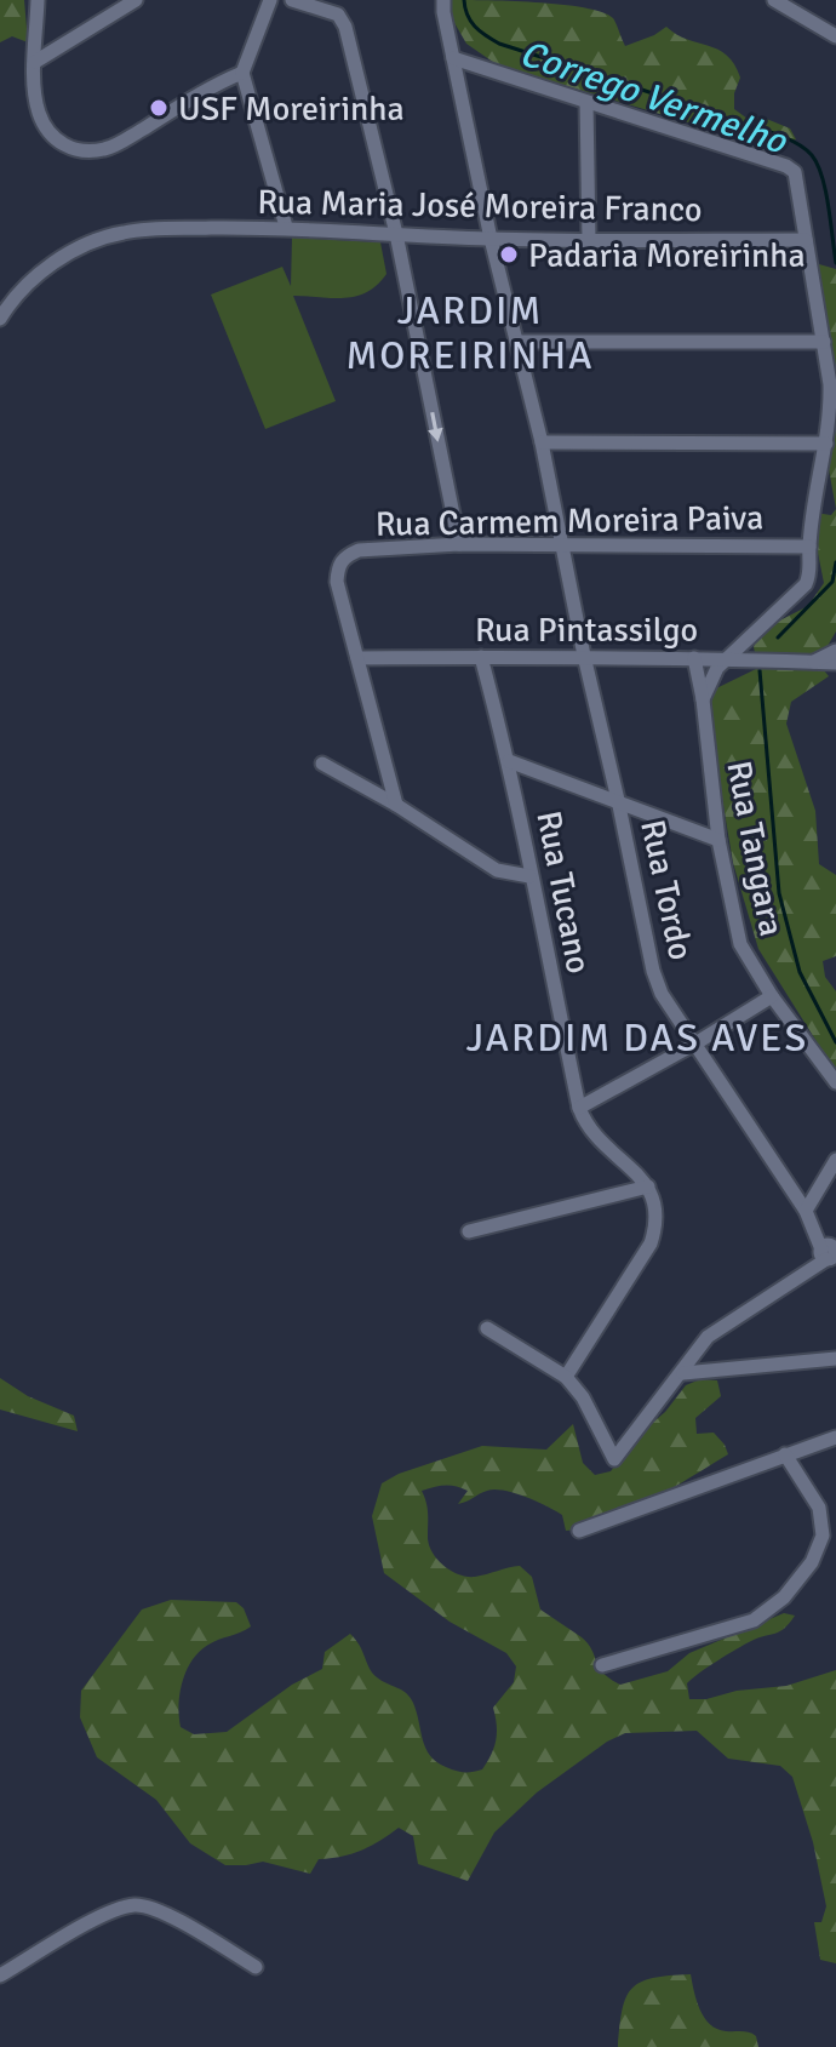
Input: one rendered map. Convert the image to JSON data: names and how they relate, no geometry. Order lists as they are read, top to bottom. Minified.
{"streets":{"street":["Rua Maria José Moreira Franco","Rua Carmem Moreira Paiva","Rua Pintassilgo","Rua Tangara","Rua Tordo","Rua Tucano"]},"crossings":[["Rua Maria José Moreira Franco","Rua Tordo"],["Rua Carmem Moreira Paiva","Rua Pintassilgo"],["Rua Carmem Moreira Paiva","Rua Tordo"],["Rua Pintassilgo","Rua Tangara"],["Rua Pintassilgo","Rua Tordo"],["Rua Pintassilgo","Rua Tucano"]],"districts":["JARDIM MOREIRINHA","JARDIM DAS AVES"],"water":["Corrego Vermelho"],"places":["USF Moreirinha","Padaria Moreirinha"]}
